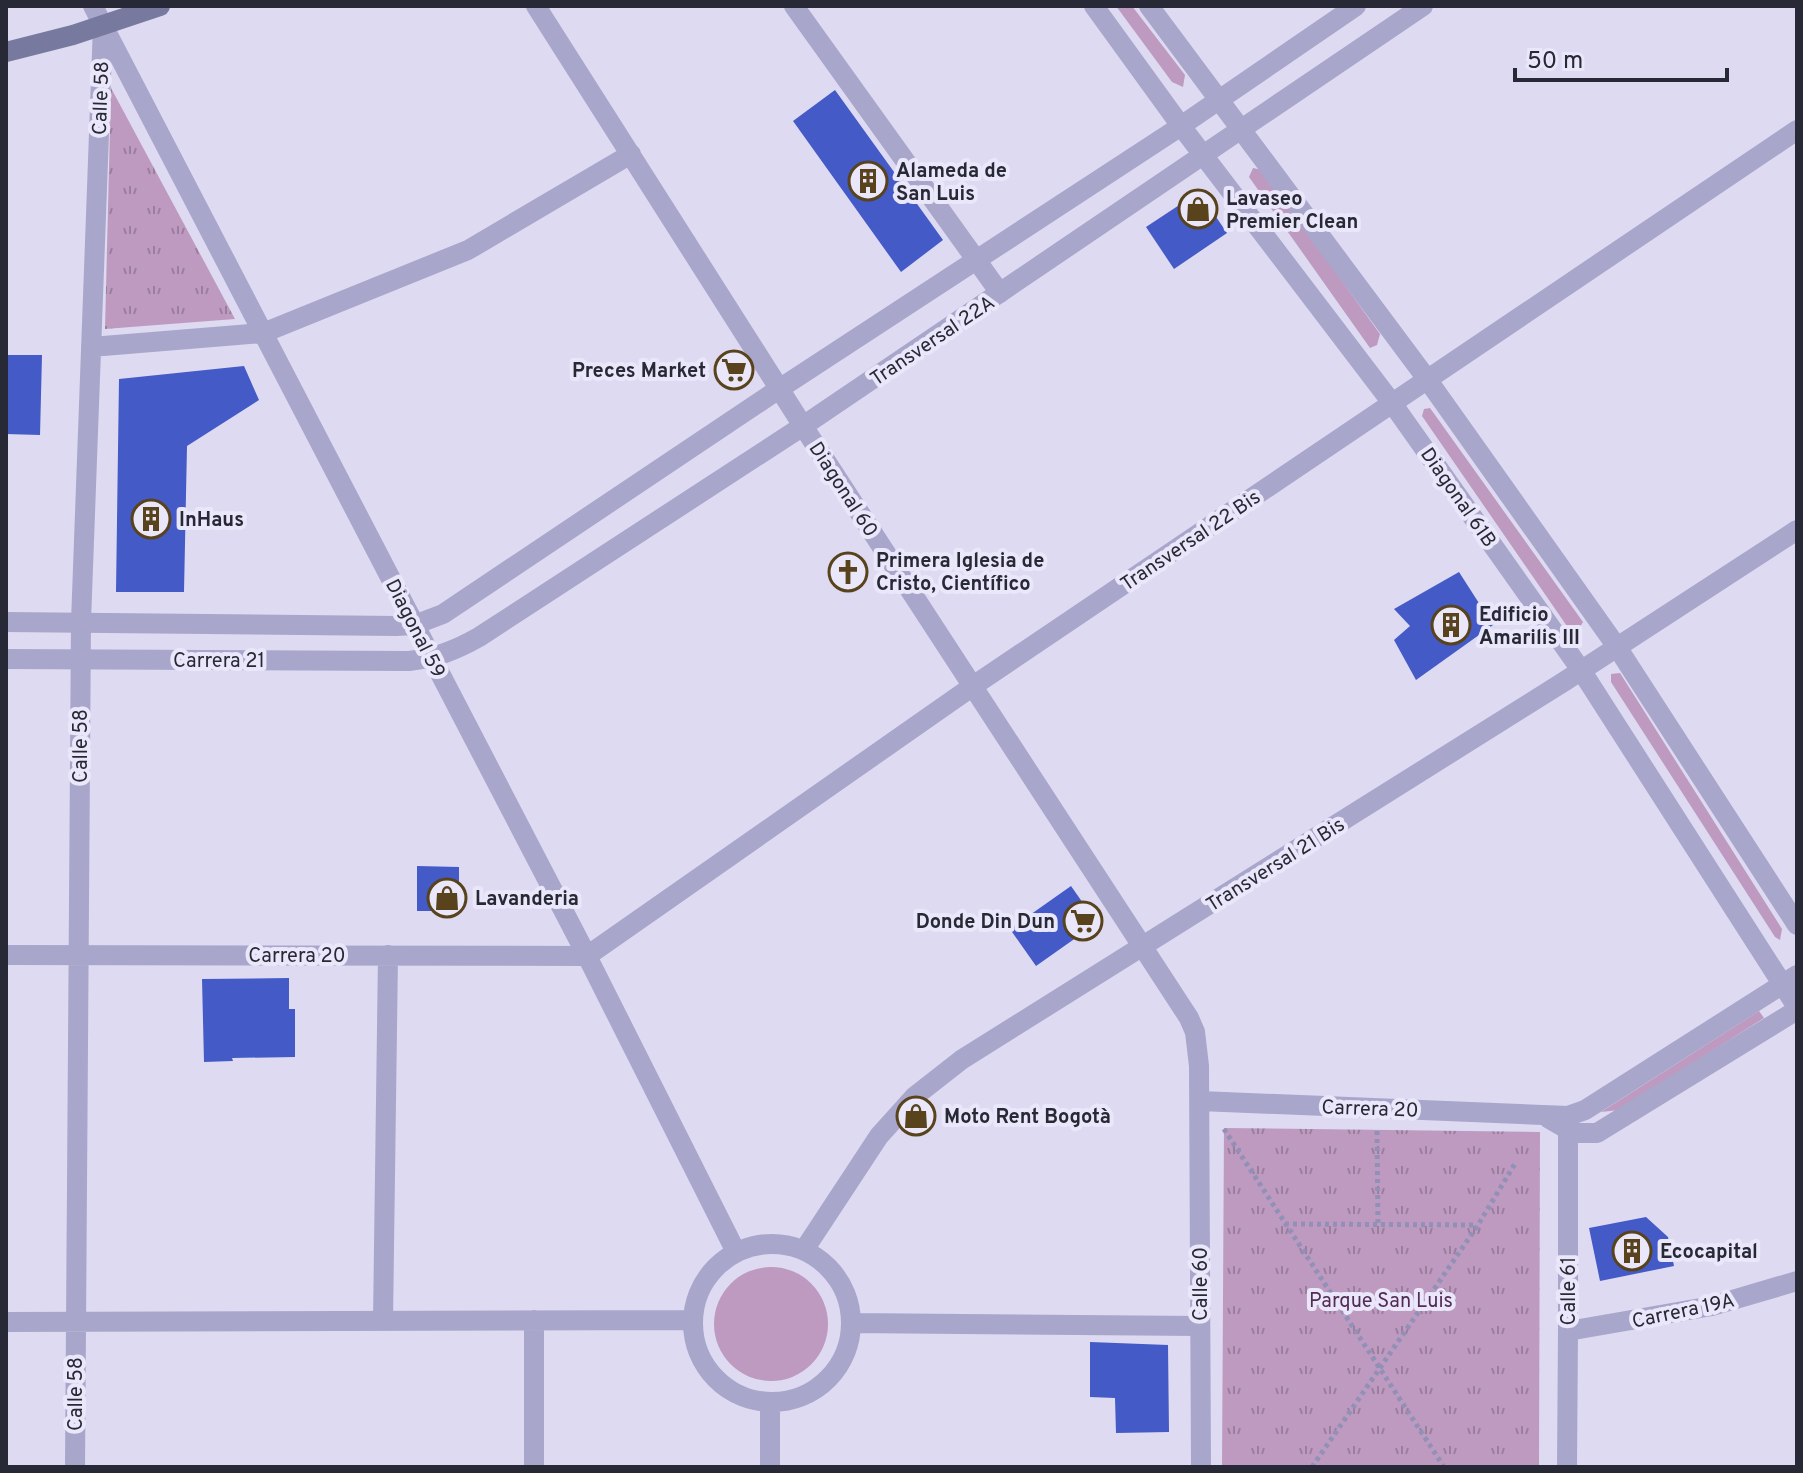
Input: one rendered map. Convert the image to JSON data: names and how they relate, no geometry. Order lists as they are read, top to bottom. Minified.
{"streets":{"street":["Calle 58","Transversal 22A","Diagonal 60","Diagonal 61B","Transversal 22 Bis","Diagonal 59","Carrera 21","Transversal 21 Bis","Carrera 20","Calle 60","Calle 61","Carrera 19A"]},"crossings":[["Calle 58","Diagonal 59"],["Calle 58","Carrera 21"],["Calle 58","Carrera 20"],["Transversal 22A","Diagonal 60"],["Transversal 22A","Diagonal 61B"],["Transversal 22A","Diagonal 59"],["Transversal 22A","Carrera 21"],["Diagonal 60","Transversal 22 Bis"],["Diagonal 60","Transversal 21 Bis"],["Diagonal 60","Carrera 20"],["Diagonal 60","Calle 60"],["Diagonal 61B","Transversal 22 Bis"],["Diagonal 61B","Transversal 21 Bis"],["Diagonal 61B","Carrera 20"],["Transversal 22 Bis","Diagonal 59"],["Transversal 22 Bis","Carrera 20"],["Diagonal 59","Carrera 21"],["Diagonal 59","Transversal 21 Bis"],["Diagonal 59","Carrera 20"],["Carrera 20","Calle 60"],["Carrera 20","Calle 61"],["Calle 61","Carrera 19A"]],"parks":["Parque San Luis"],"places":{"building":["Alameda de San Luis","InHaus","Edificio Amarilis III","Ecocapital"],"shop":["Lavaseo Premier Clean","Lavanderia","Moto Rent Bogotà"],"supermarket":["Preces Market","Donde Din Dun"],"church":["Primera Iglesia de Cristo, Científico"]},"scale_bar":"50 m"}
